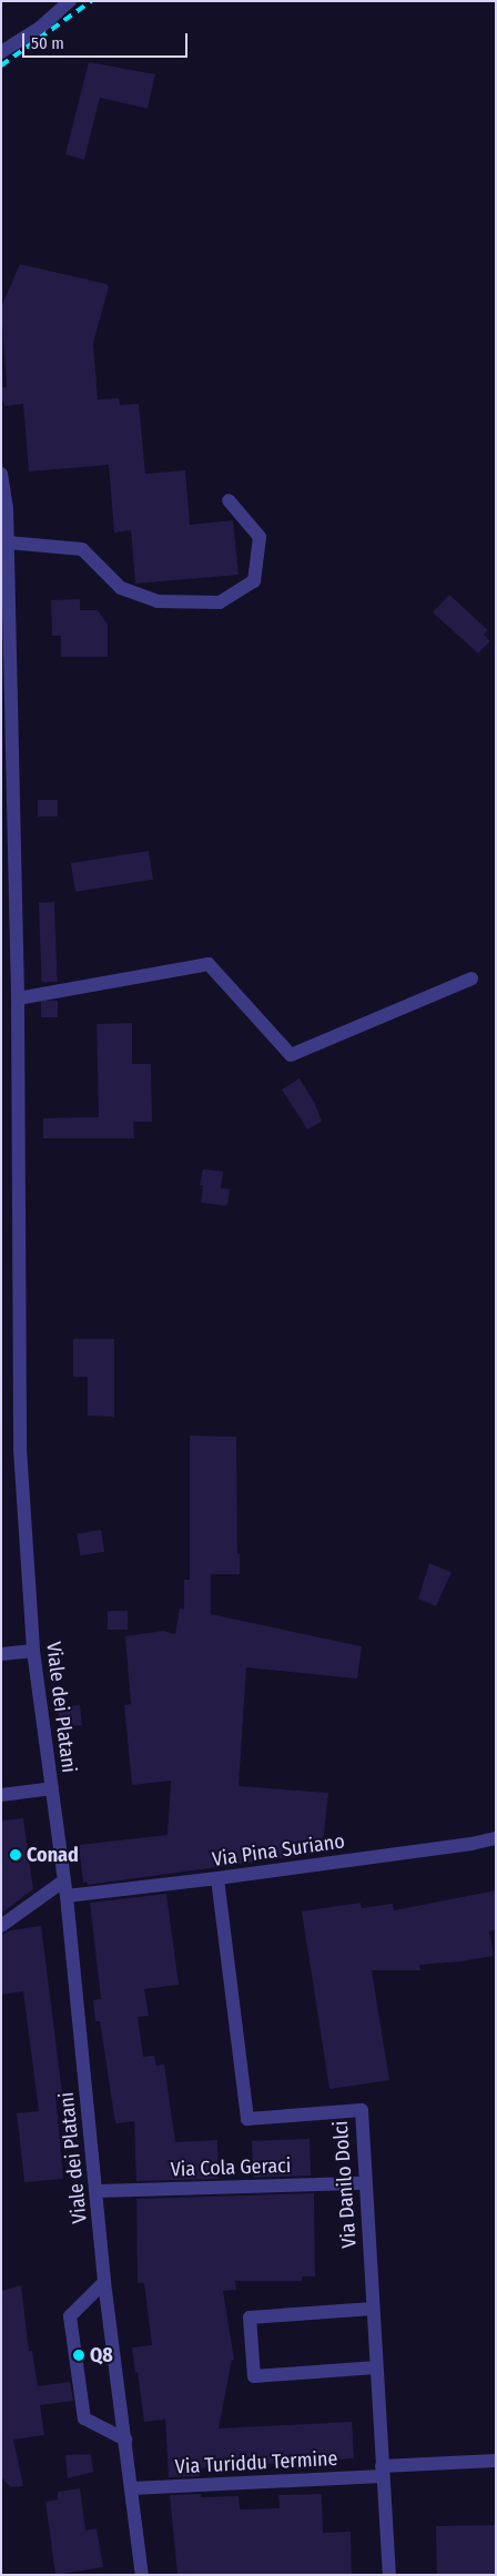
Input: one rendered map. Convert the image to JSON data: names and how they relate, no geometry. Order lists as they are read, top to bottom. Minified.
{"streets":{"street":["Viale dei Platani","Via Pina Suriano","Via Cola Geraci","Via Danilo Dolci","Via Turiddu Termine"]},"crossings":[["Viale dei Platani","Via Pina Suriano"],["Viale dei Platani","Via Cola Geraci"],["Viale dei Platani","Via Turiddu Termine"],["Via Pina Suriano","Via Danilo Dolci"],["Via Cola Geraci","Via Danilo Dolci"],["Via Danilo Dolci","Via Turiddu Termine"]],"places":["Conad","Q8"],"scale_bar":"50 m"}
